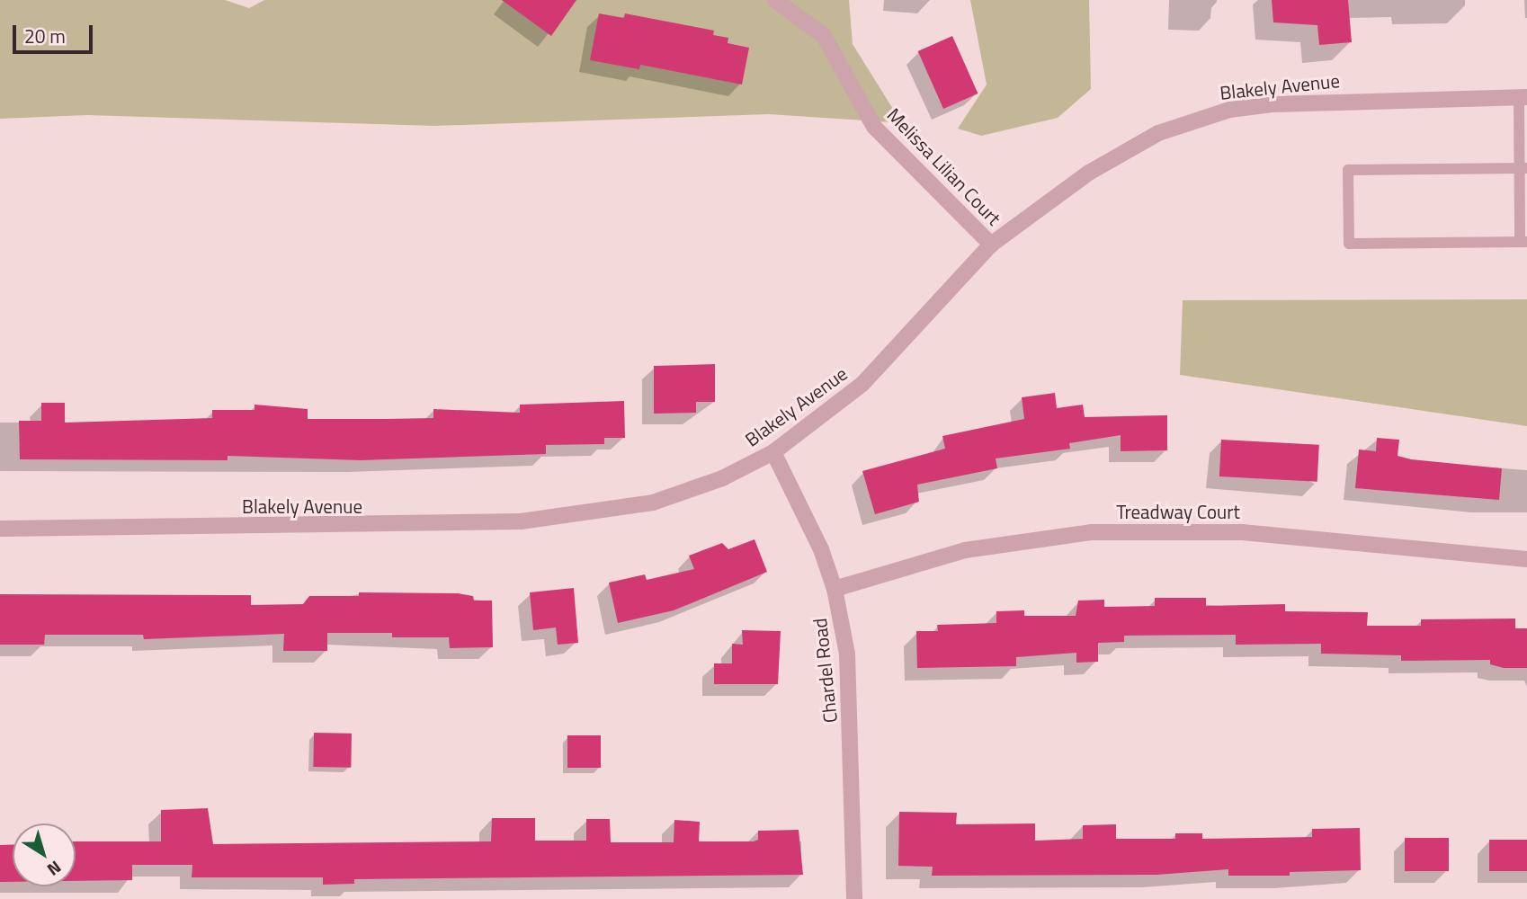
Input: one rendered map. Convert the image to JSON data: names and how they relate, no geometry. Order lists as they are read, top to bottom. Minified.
{"streets":{"street":["Blakely Avenue","Melissa Lilian Court","Treadway Court","Chardel Road"]},"crossings":[["Blakely Avenue","Melissa Lilian Court"],["Blakely Avenue","Chardel Road"],["Treadway Court","Chardel Road"]],"scale_bar":"20 m","north":"bottom right"}
